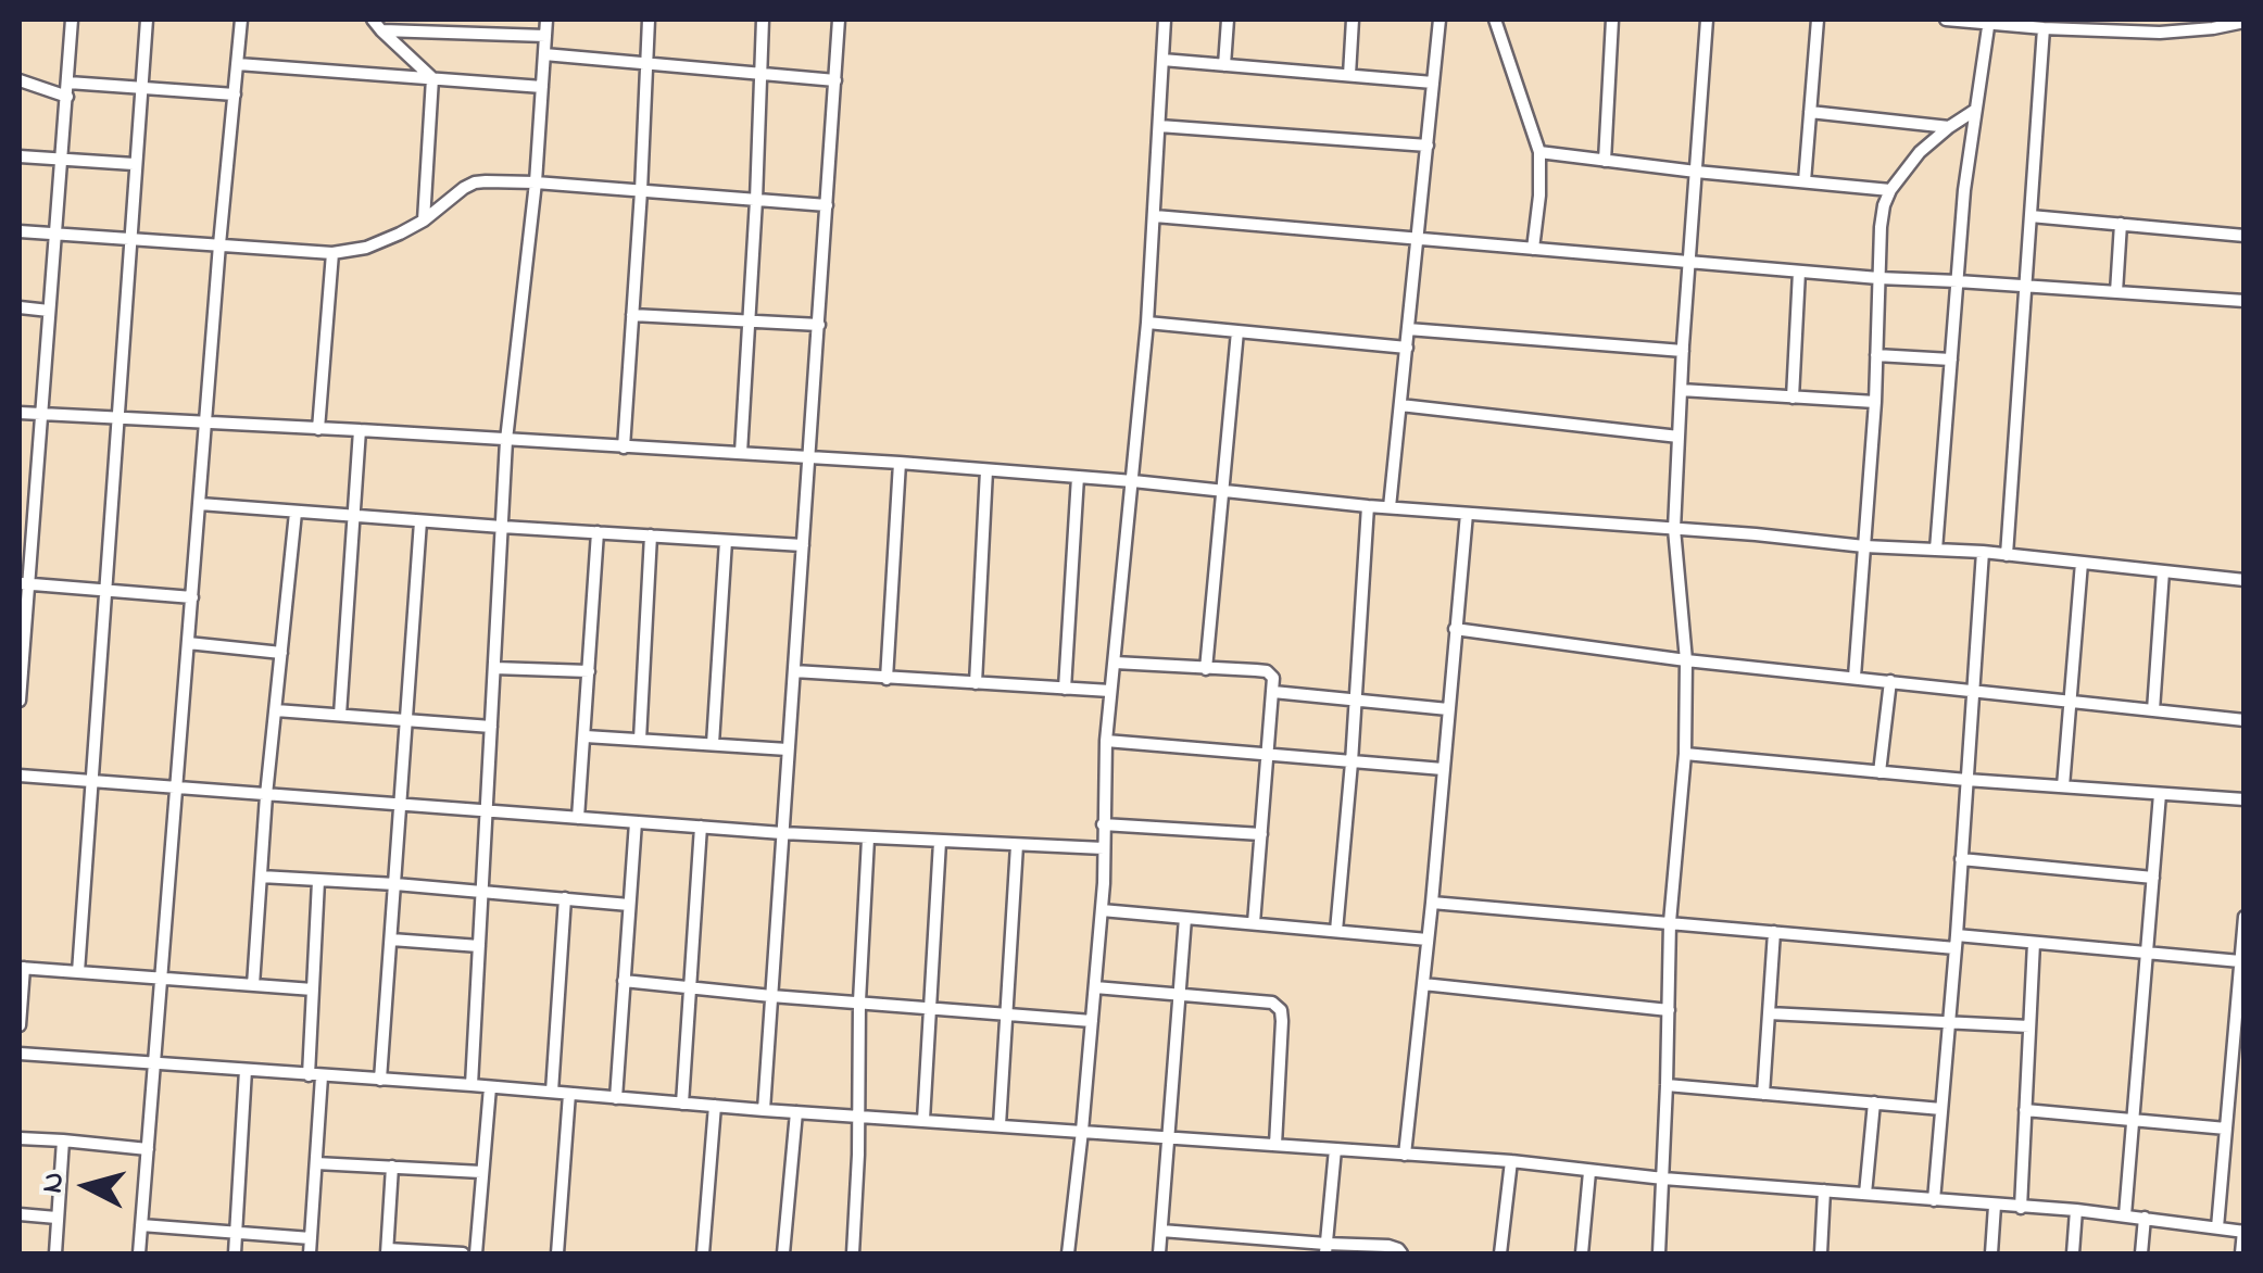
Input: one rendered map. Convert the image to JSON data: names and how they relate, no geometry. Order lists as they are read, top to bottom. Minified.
{"north":"left"}
